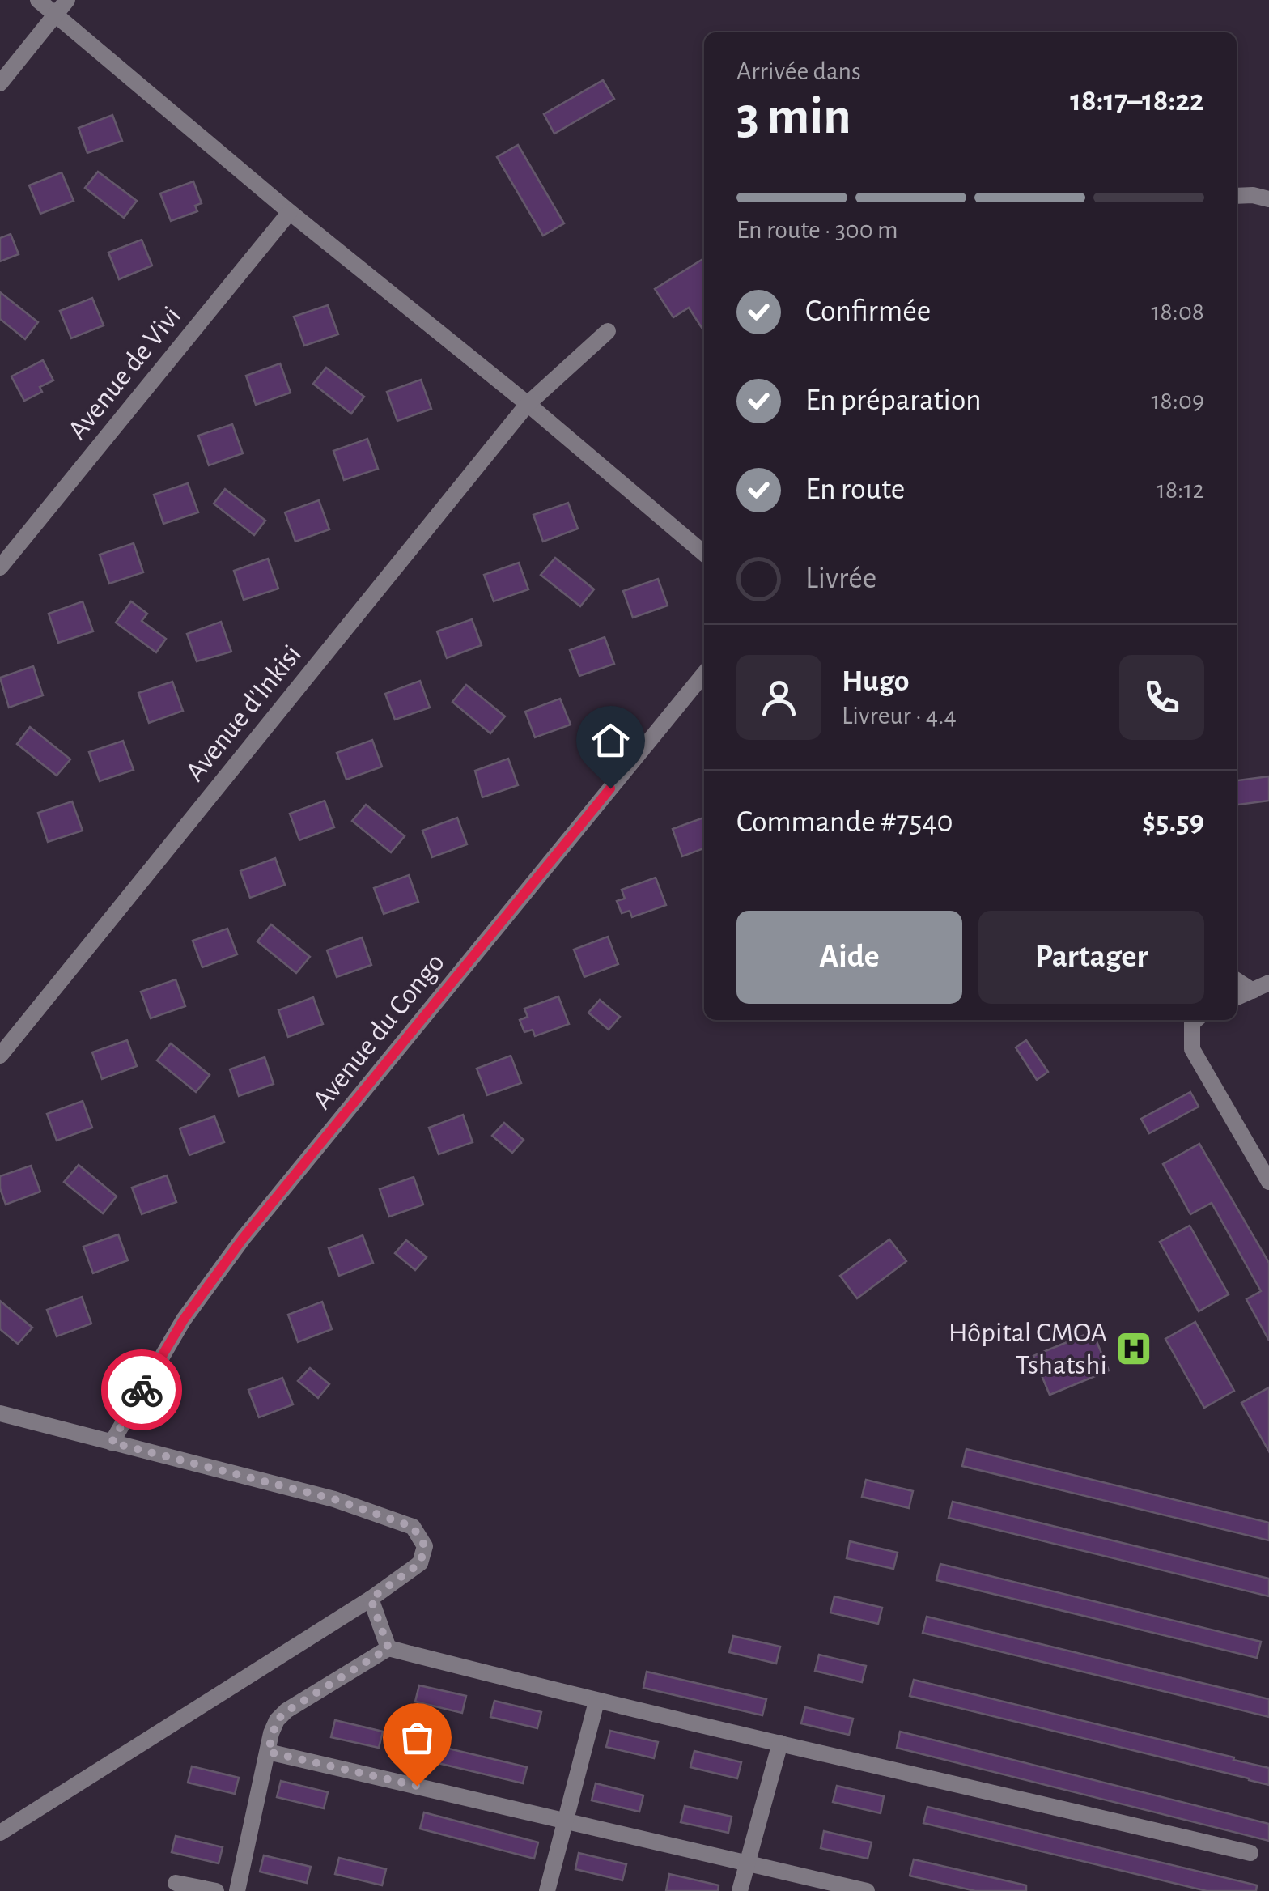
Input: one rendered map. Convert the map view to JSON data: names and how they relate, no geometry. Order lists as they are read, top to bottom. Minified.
{"streets":{"street":["Avenue de Vivi","Avenue d'Inkisi","Avenue du Congo"]},"places":{"hospital":["Hôpital CMOA Tshatshi"]},"page":{"heading":["3 min","Arrivée dans","18:17–18:22"],"panel":["Hugo","Livreur · 4.4","Commande #7540","$5.59"],"bar":"En route · 300 m","list":[["Confirmée","18:08"],["En préparation","18:09"],["En route","18:12"],"Livrée"],"buttons":["Aide","Partager"]}}
